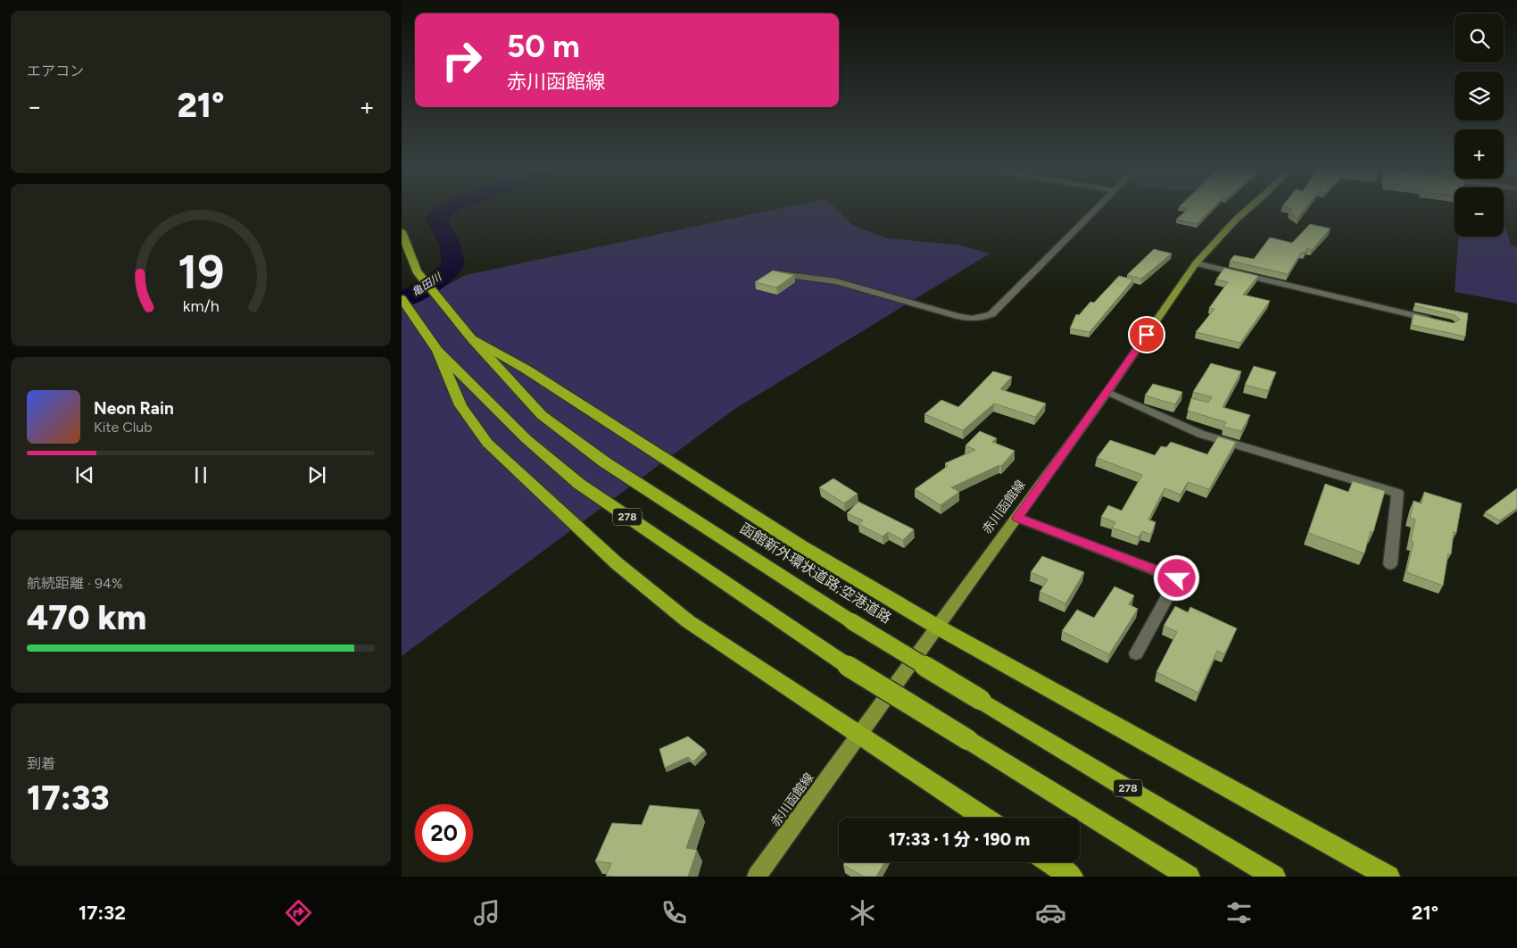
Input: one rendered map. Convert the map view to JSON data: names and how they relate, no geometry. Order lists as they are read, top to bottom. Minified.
{"streets":{"highway":["278","函館新外環状道路;空港道路"],"main road":["赤川函館線"]},"water":["亀田川"],"page":{"tile":["エアコン",["航続距離 · 94%","470 km"],["到着","17:33"]],"map_buttons":["+","−"],"turn":["50 m","赤川函館線"],"heat":["−","21°","+"],"song":["Neon Rain","Kite Club"],"limit":"20","trip":"17:33 · 1 分 · 190 m","tabs":["17:32","21°"],"gauge":["19","km/h"]}}
